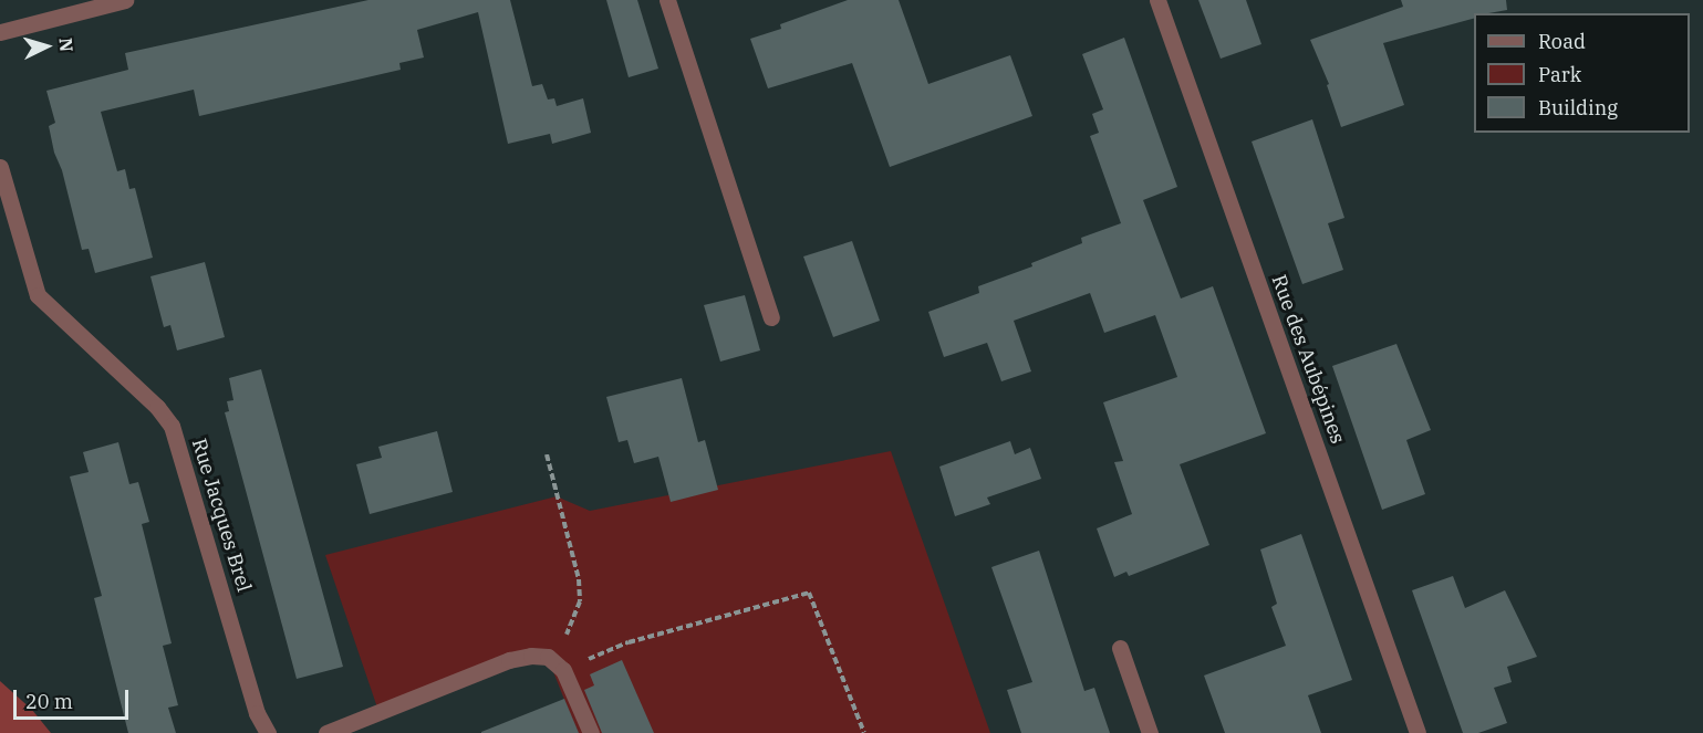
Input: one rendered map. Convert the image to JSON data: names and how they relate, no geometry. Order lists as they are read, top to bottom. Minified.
{"streets":{"street":["Rue des Aubépines","Rue Jacques Brel"]},"legend":["Road","Park","Building"],"scale_bar":"20 m","north":"right"}
